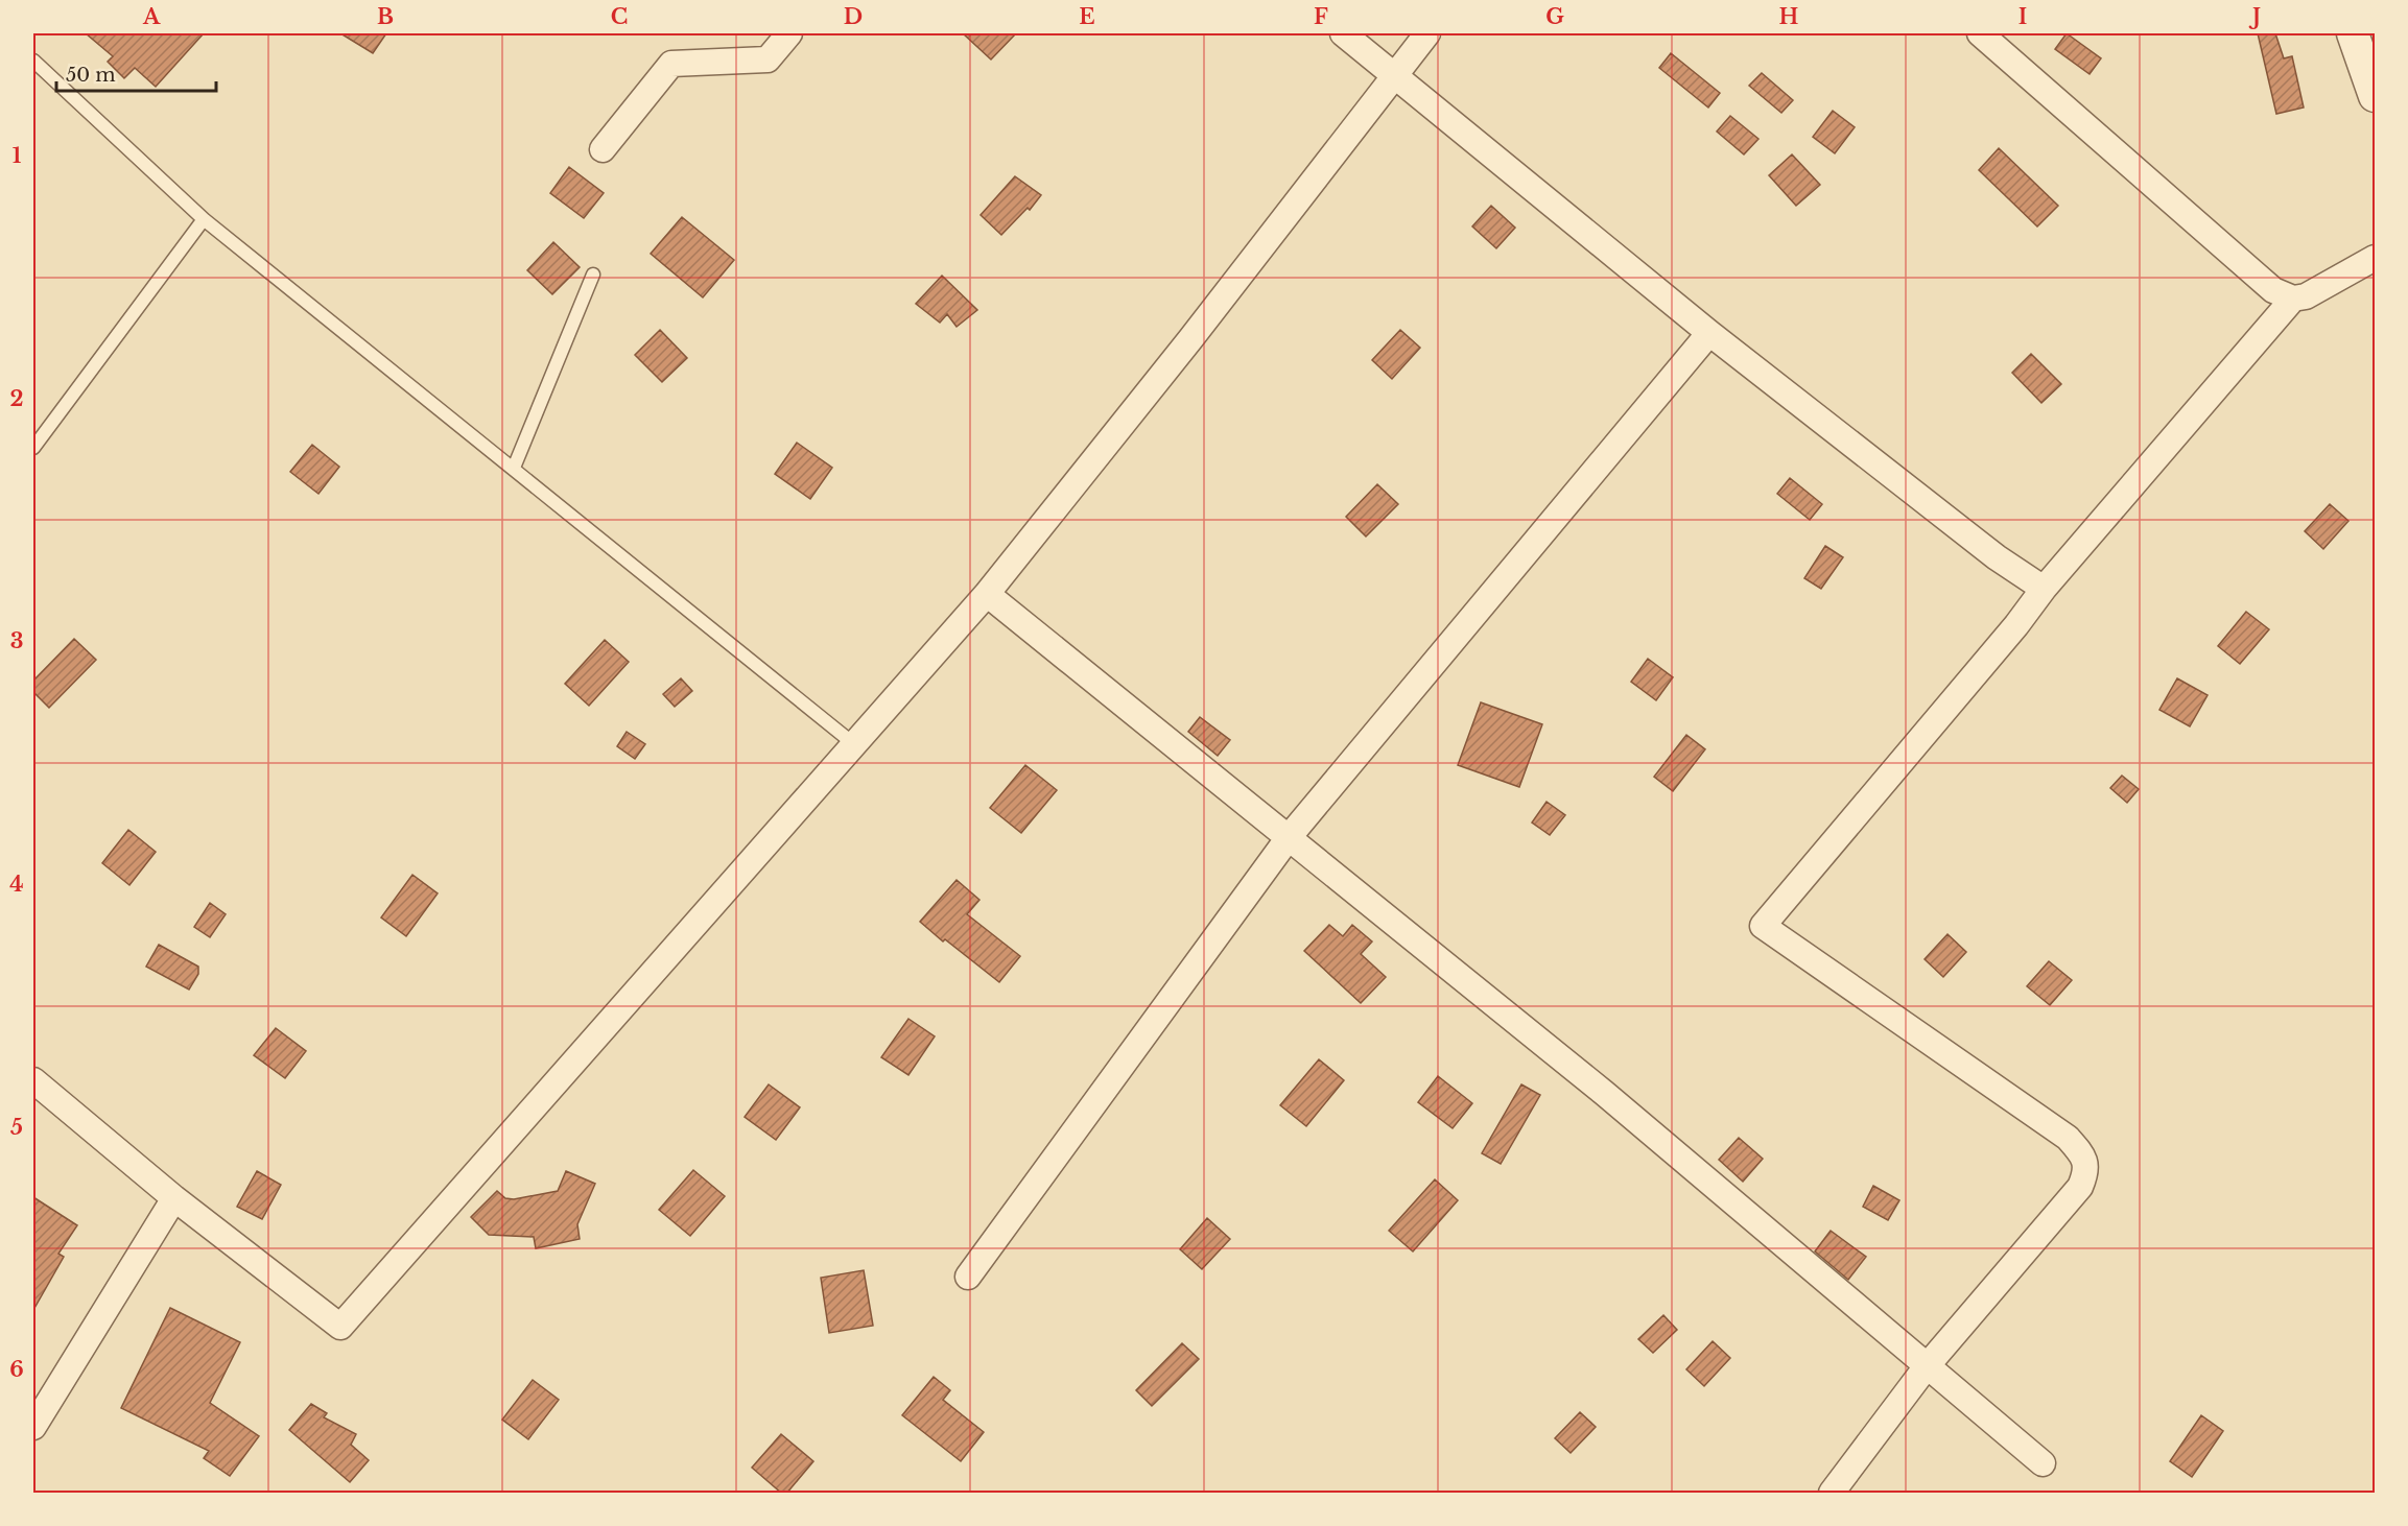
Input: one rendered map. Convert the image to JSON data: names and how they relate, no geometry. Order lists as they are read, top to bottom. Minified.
{"scale_bar":"50 m","grid":{"columns":["A","B","C","D","E","F","G","H","I","J"],"rows":["1","2","3","4","5","6"]}}
